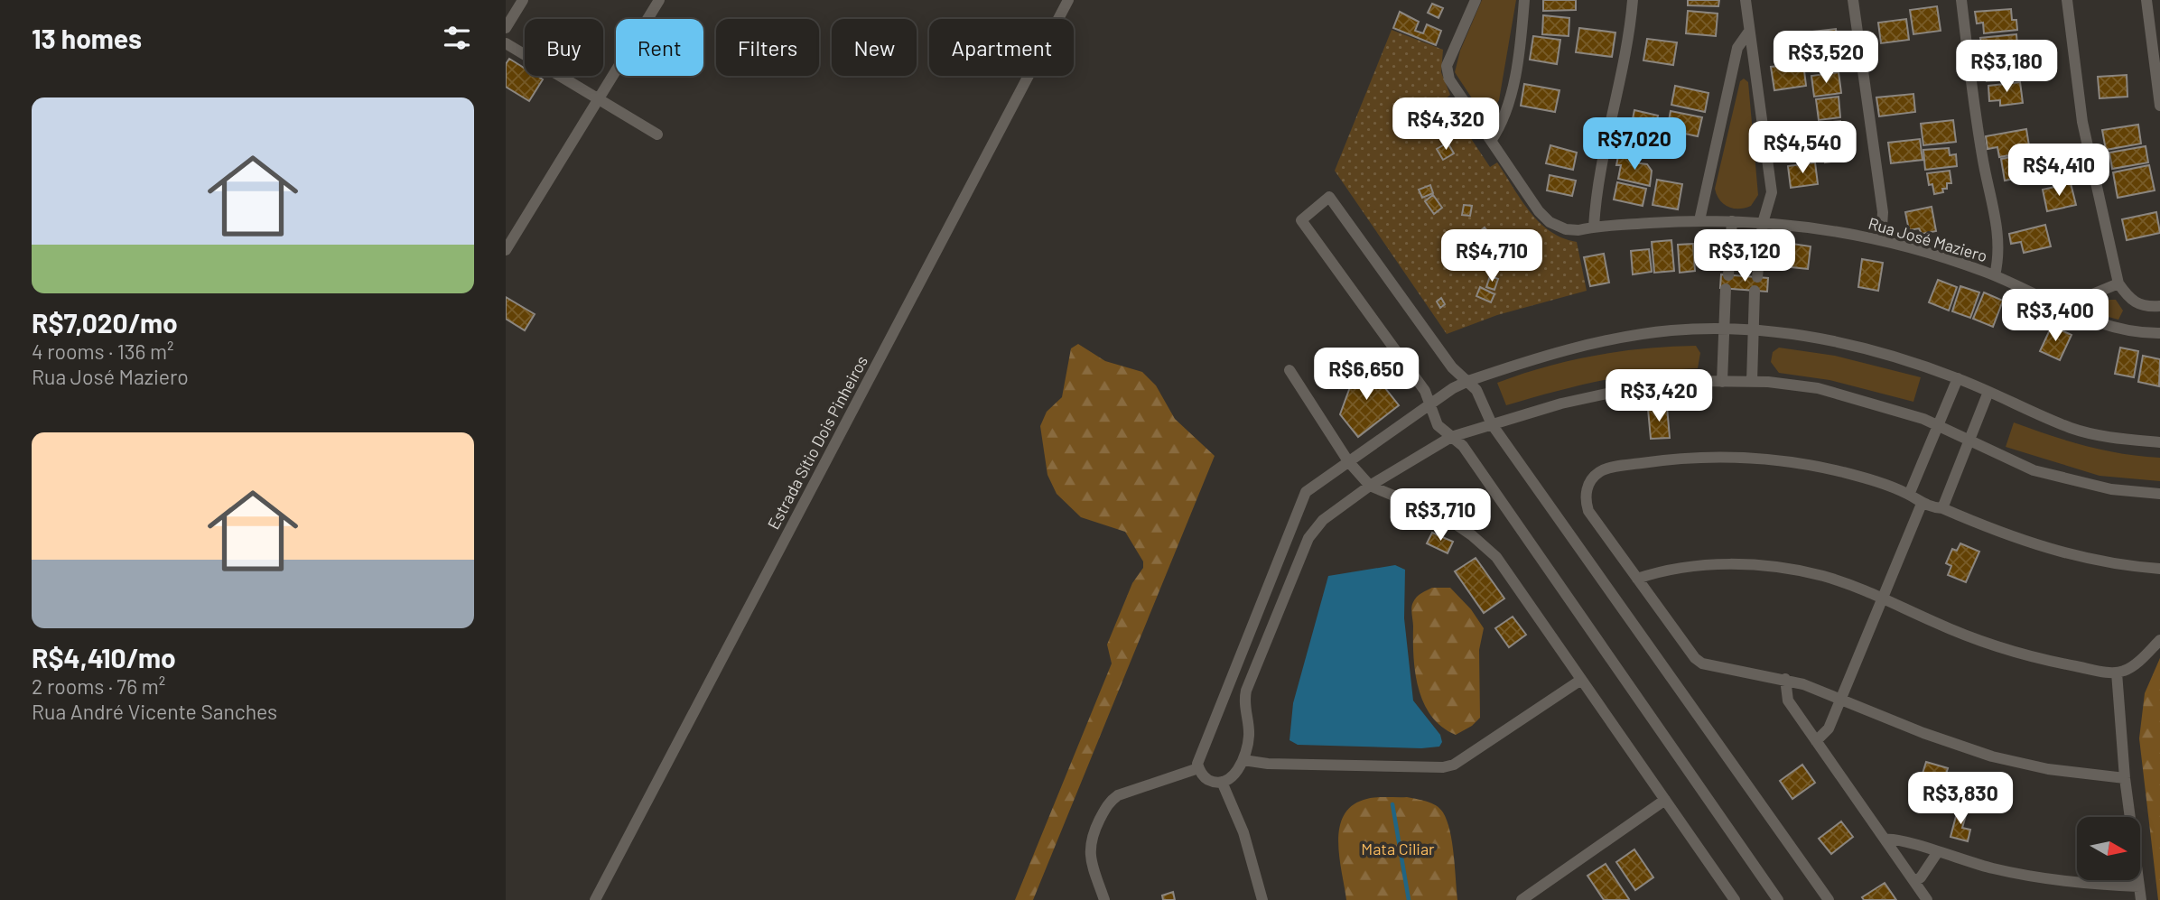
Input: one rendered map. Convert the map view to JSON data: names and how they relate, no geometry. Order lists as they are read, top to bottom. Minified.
{"streets":{"street":["Rua José Maziero","Estrada Sítio Dois Pinheiros"]},"parks":["Mata Ciliar"],"north":"right","page":{"heading":"13 homes","chip":["Buy","Rent","Filters","New","Apartment"],"price":["R$3,520","R$3,180","R$4,320","R$7,020","R$4,540","R$4,410","R$4,710","R$3,120","R$3,400","R$6,650","R$3,420","R$3,710","R$3,830"],"list":[{"name":"R$7,020/mo","note":"4 rooms · 136 m² · Rua José Maziero"},{"name":"R$4,410/mo","note":"2 rooms · 76 m² · Rua André Vicente Sanches"}]}}
